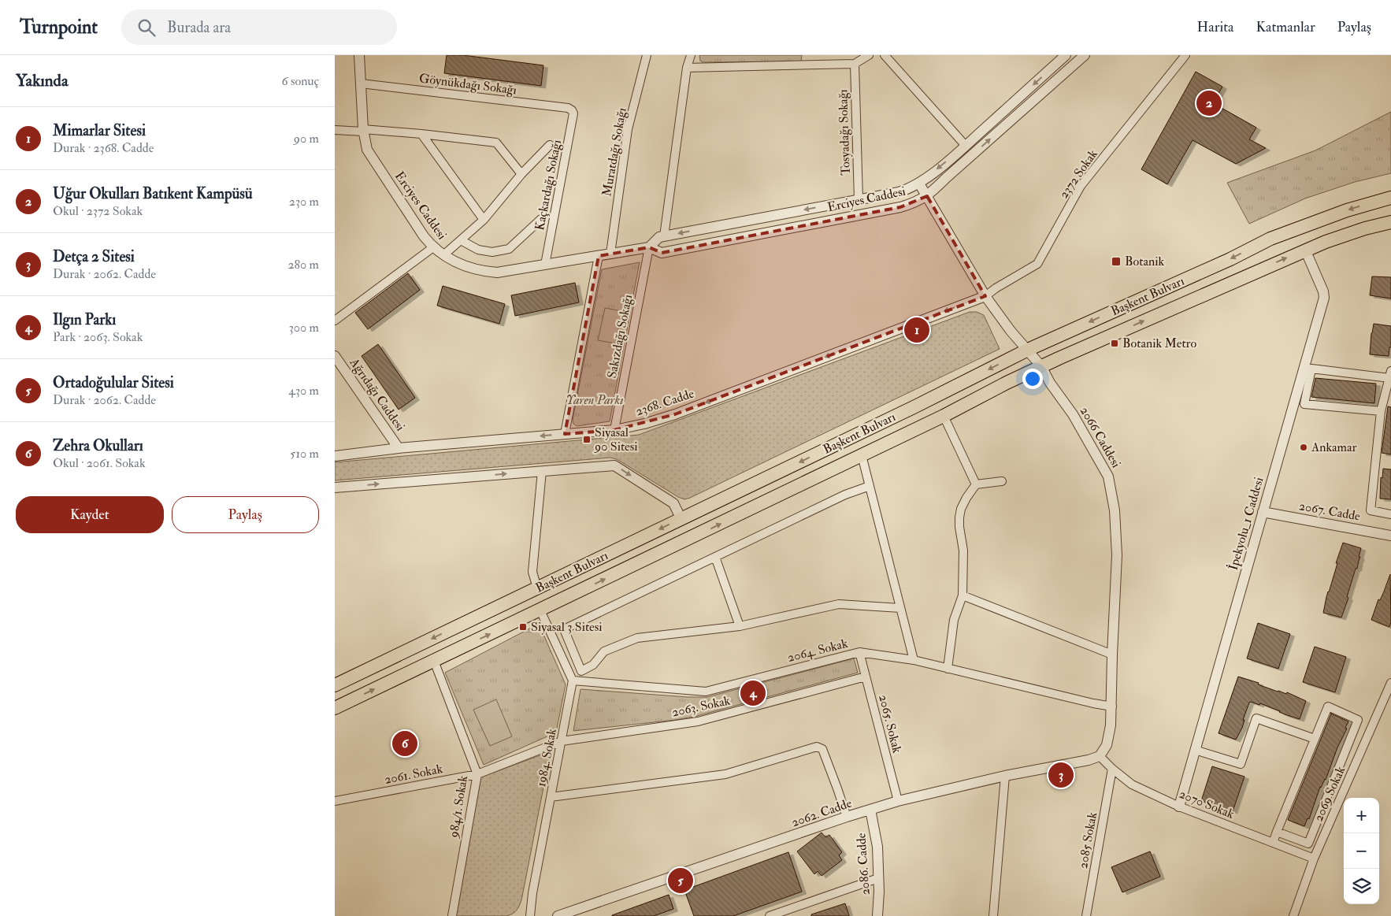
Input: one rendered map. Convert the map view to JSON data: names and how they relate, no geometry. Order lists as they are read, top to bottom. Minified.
{"streets":{"main road":["Başkent Bulvarı"],"street":["Göynükdağı Sokağı","Tosyadağı Sokağı","Muratdağı Sokağı","2372 Sokak","Kaçkardağı Sokağı","Erciyes Caddesi","Sakızdağı Sokağı","Ağrıdağı Caddesi","2368. Cadde","2066 Caddesi","2067. Cadde","İpekyolu_1 Caddesi","2064. Sokak","2063. Sokak","2065. Sokak","1984. Sokak","2061. Sokak","2069 Sokak","2070 Sokak","984/1. Sokak","2062. Cadde","2085 Sokak","2086. Cadde"]},"crossings":[["Göynükdağı Sokağı","Kaçkardağı Sokağı"],["Göynükdağı Sokağı","Erciyes Caddesi"],["Tosyadağı Sokağı","Erciyes Caddesi"],["Muratdağı Sokağı","Erciyes Caddesi"],["2372 Sokak","2368. Cadde"],["2372 Sokak","2066 Caddesi"],["Kaçkardağı Sokağı","Erciyes Caddesi"],["Erciyes Caddesi","Sakızdağı Sokağı"],["Erciyes Caddesi","2066 Caddesi"],["Başkent Bulvarı","2066 Caddesi"],["Başkent Bulvarı","İpekyolu_1 Caddesi"],["Başkent Bulvarı","984/1. Sokak"],["Sakızdağı Sokağı","2368. Cadde"],["Ağrıdağı Caddesi","2368. Cadde"],["2368. Cadde","2066 Caddesi"],["2066 Caddesi","2064. Sokak"],["2066 Caddesi","2070 Sokak"],["2066 Caddesi","2062. Cadde"],["2067. Cadde","İpekyolu_1 Caddesi"],["İpekyolu_1 Caddesi","2070 Sokak"],["2064. Sokak","2065. Sokak"],["2064. Sokak","1984. Sokak"],["2063. Sokak","2065. Sokak"],["2063. Sokak","1984. Sokak"],["2063. Sokak","2061. Sokak"],["2065. Sokak","2062. Cadde"],["1984. Sokak","2061. Sokak"],["2061. Sokak","984/1. Sokak"],["2069 Sokak","2070 Sokak"],["2070 Sokak","2062. Cadde"],["2070 Sokak","2085 Sokak"],["2062. Cadde","2086. Cadde"]],"one_way":["2368. Cadde"],"parks":["Yaren Parkı"],"places":{"transit":["Botanik","Botanik Metro","Siyasal 90 Sitesi","Siyasal 3 Sitesi"],"other":["Ankamar"]},"page":{"header":"Turnpoint","search":"Burada ara","nav":["Harita","Katmanlar","Paylaş"],"heading":["Yakında","6 sonuç"],"pins":["2","1","4","6","3","5"],"list":[{"mark":"1","name":"Mimarlar Sitesi","note":"Durak · 2368. Cadde","value":"90 m"},{"mark":"2","name":"Uğur Okulları Batıkent Kampüsü","note":"Okul · 2372 Sokak","value":"230 m"},{"mark":"3","name":"Detça 2 Sitesi","note":"Durak · 2062. Cadde","value":"280 m"},{"mark":"4","name":"Ilgın Parkı","note":"Park · 2063. Sokak","value":"300 m"},{"mark":"5","name":"Ortadoğulular Sitesi","note":"Durak · 2062. Cadde","value":"430 m"},{"mark":"6","name":"Zehra Okulları","note":"Okul · 2061. Sokak","value":"510 m"}],"buttons":["Kaydet","Paylaş"],"map_buttons":["+","−"]}}
